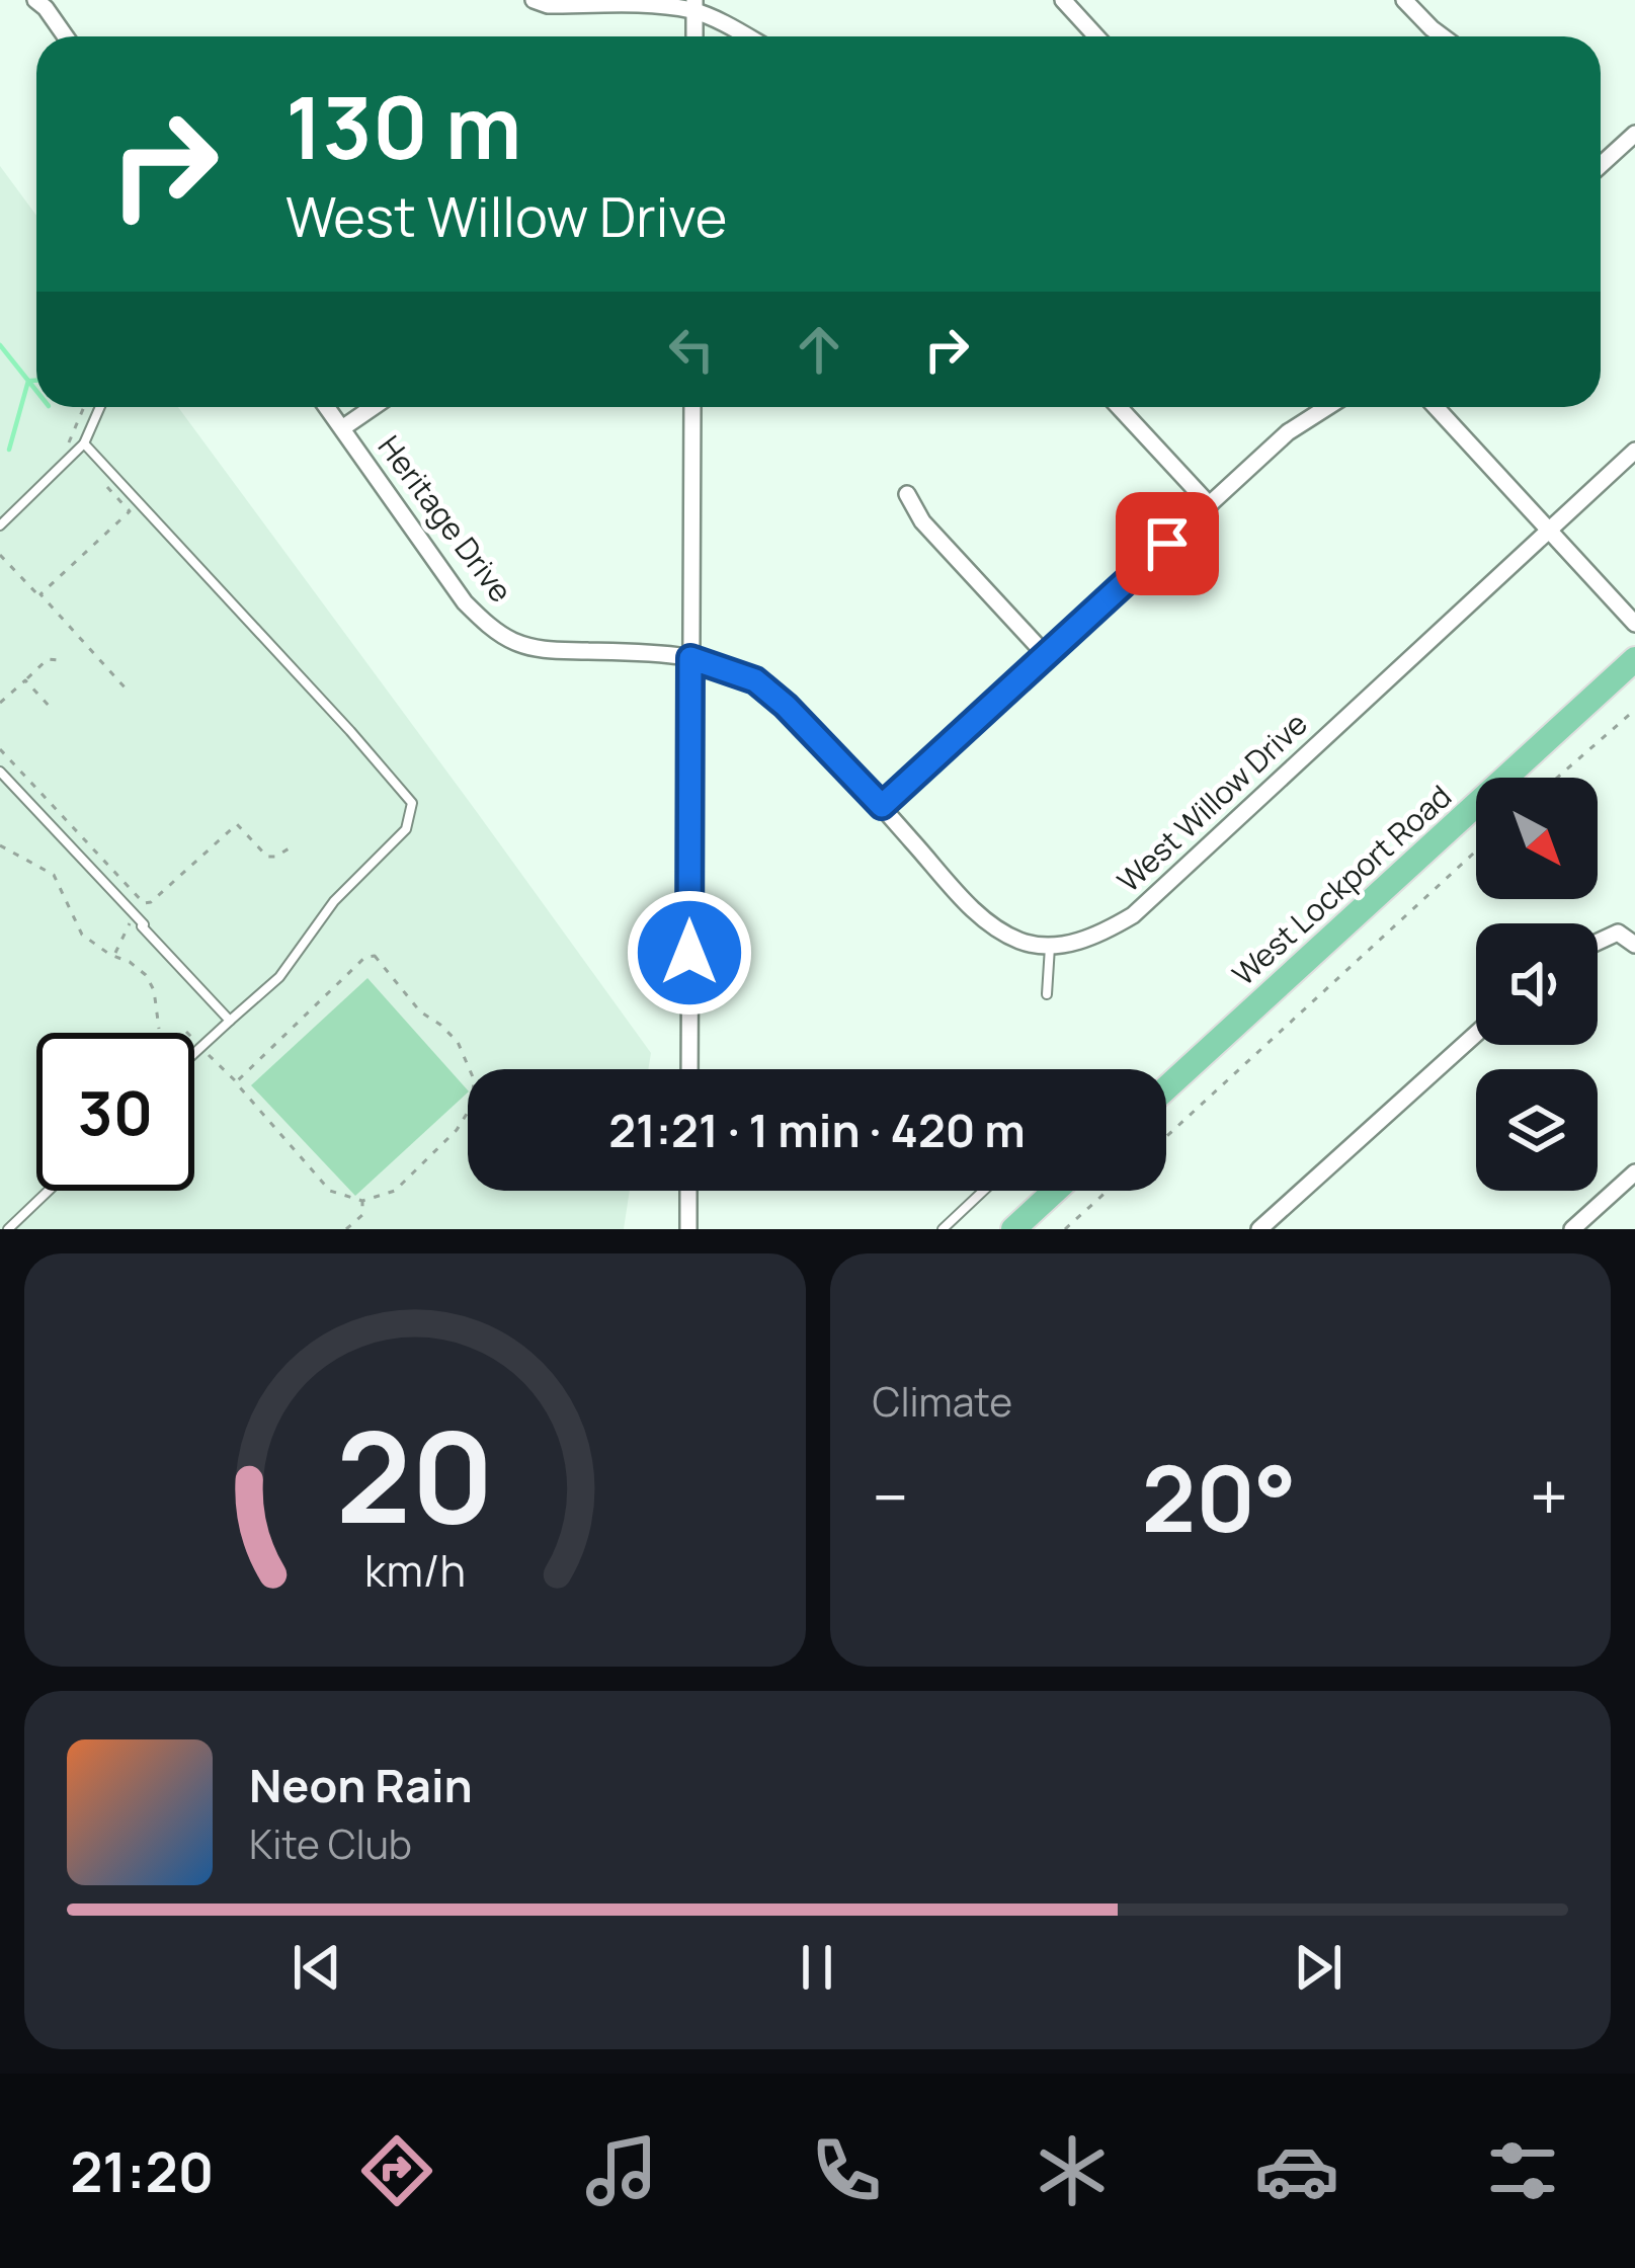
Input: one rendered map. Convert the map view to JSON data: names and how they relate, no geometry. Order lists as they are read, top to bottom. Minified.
{"streets":{"main road":["West Lockport Road"],"street":["Heritage Drive","West Willow Drive"]},"north":"bottom right","page":{"turn":["130 m","West Willow Drive"],"limit":"30","trip":"21:21 · 1 min · 420 m","tile":"Climate","heat":["−","20°","+"],"song":["Neon Rain","Kite Club"],"tabs":"21:20","gauge":["20","km/h"]}}
